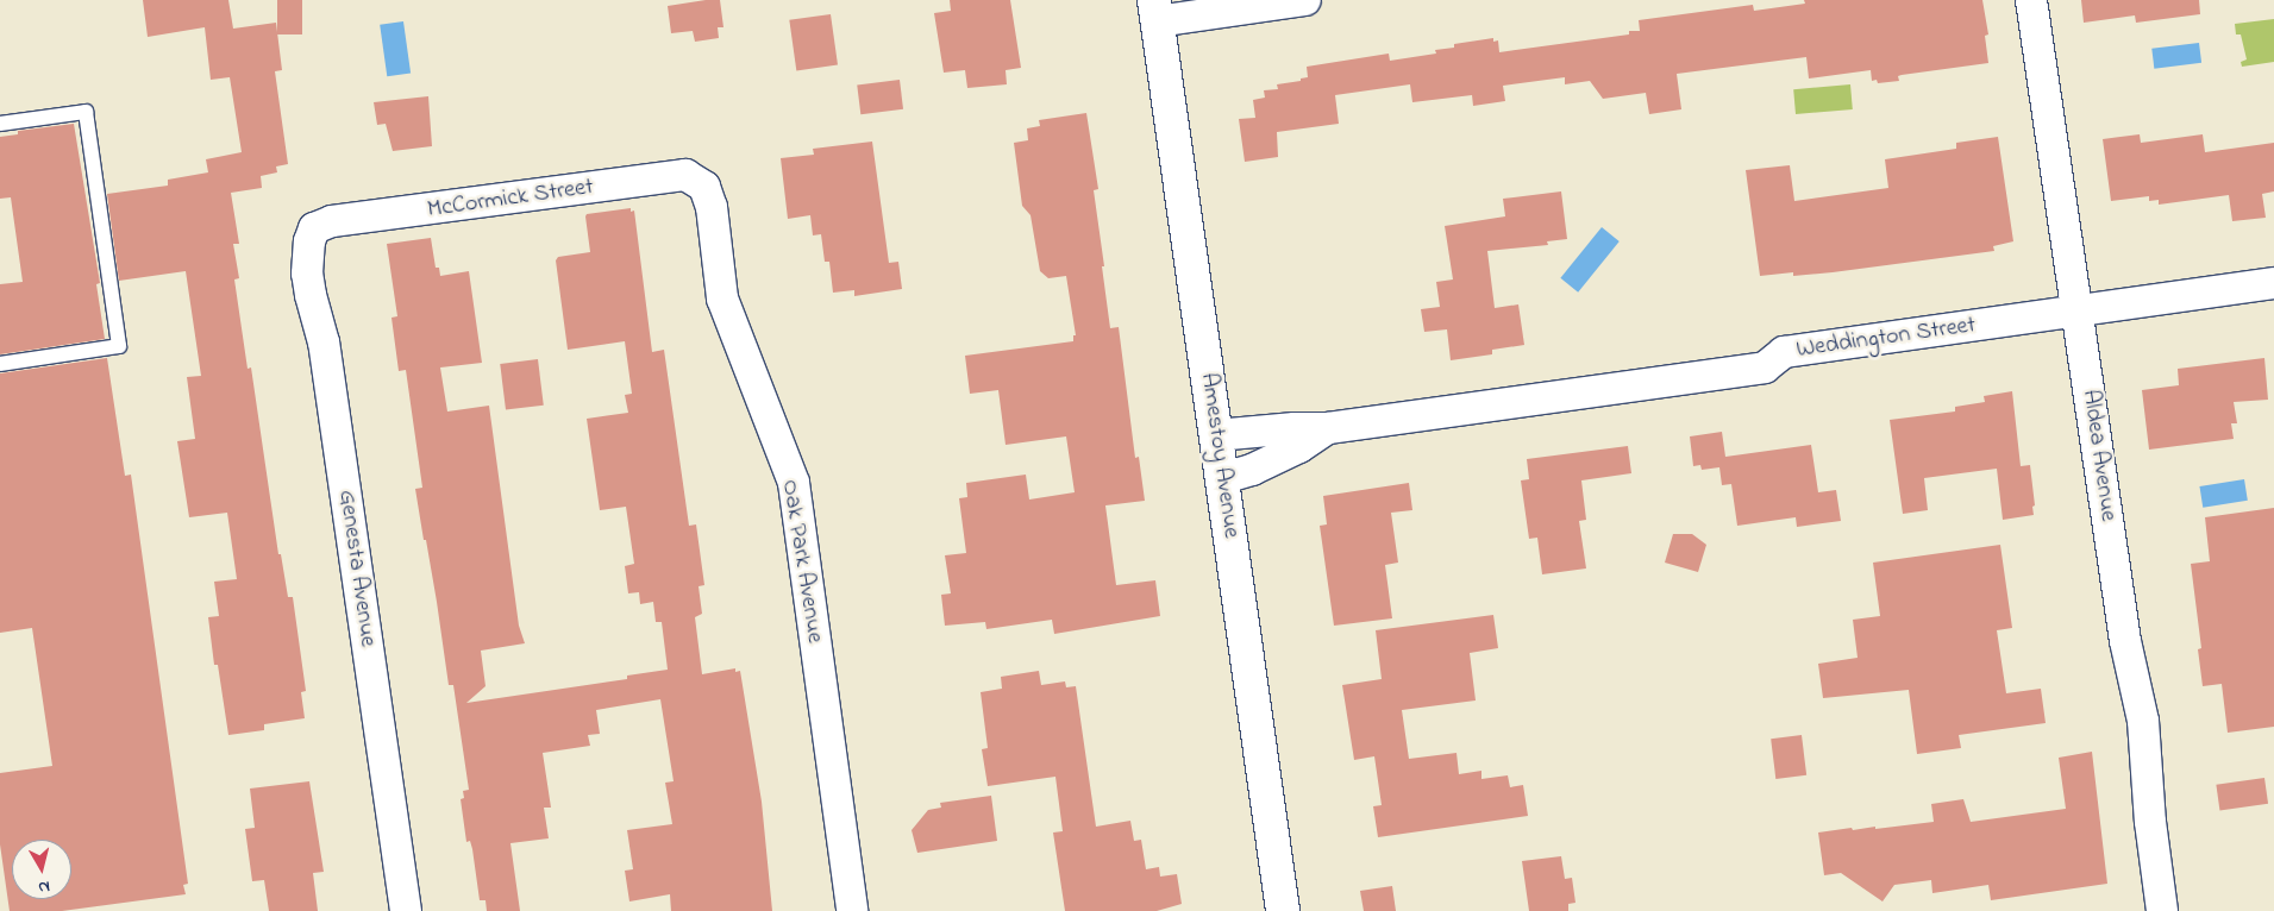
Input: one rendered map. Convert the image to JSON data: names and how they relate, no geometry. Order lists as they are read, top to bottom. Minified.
{"streets":{"street":["McCormick Street","Weddington Street","Amestoy Avenue","Aldea Avenue","Oak Park Avenue","Genesta Avenue"]},"crossings":[["McCormick Street","Oak Park Avenue"],["McCormick Street","Genesta Avenue"],["Weddington Street","Amestoy Avenue"],["Weddington Street","Aldea Avenue"]],"north":"bottom"}
